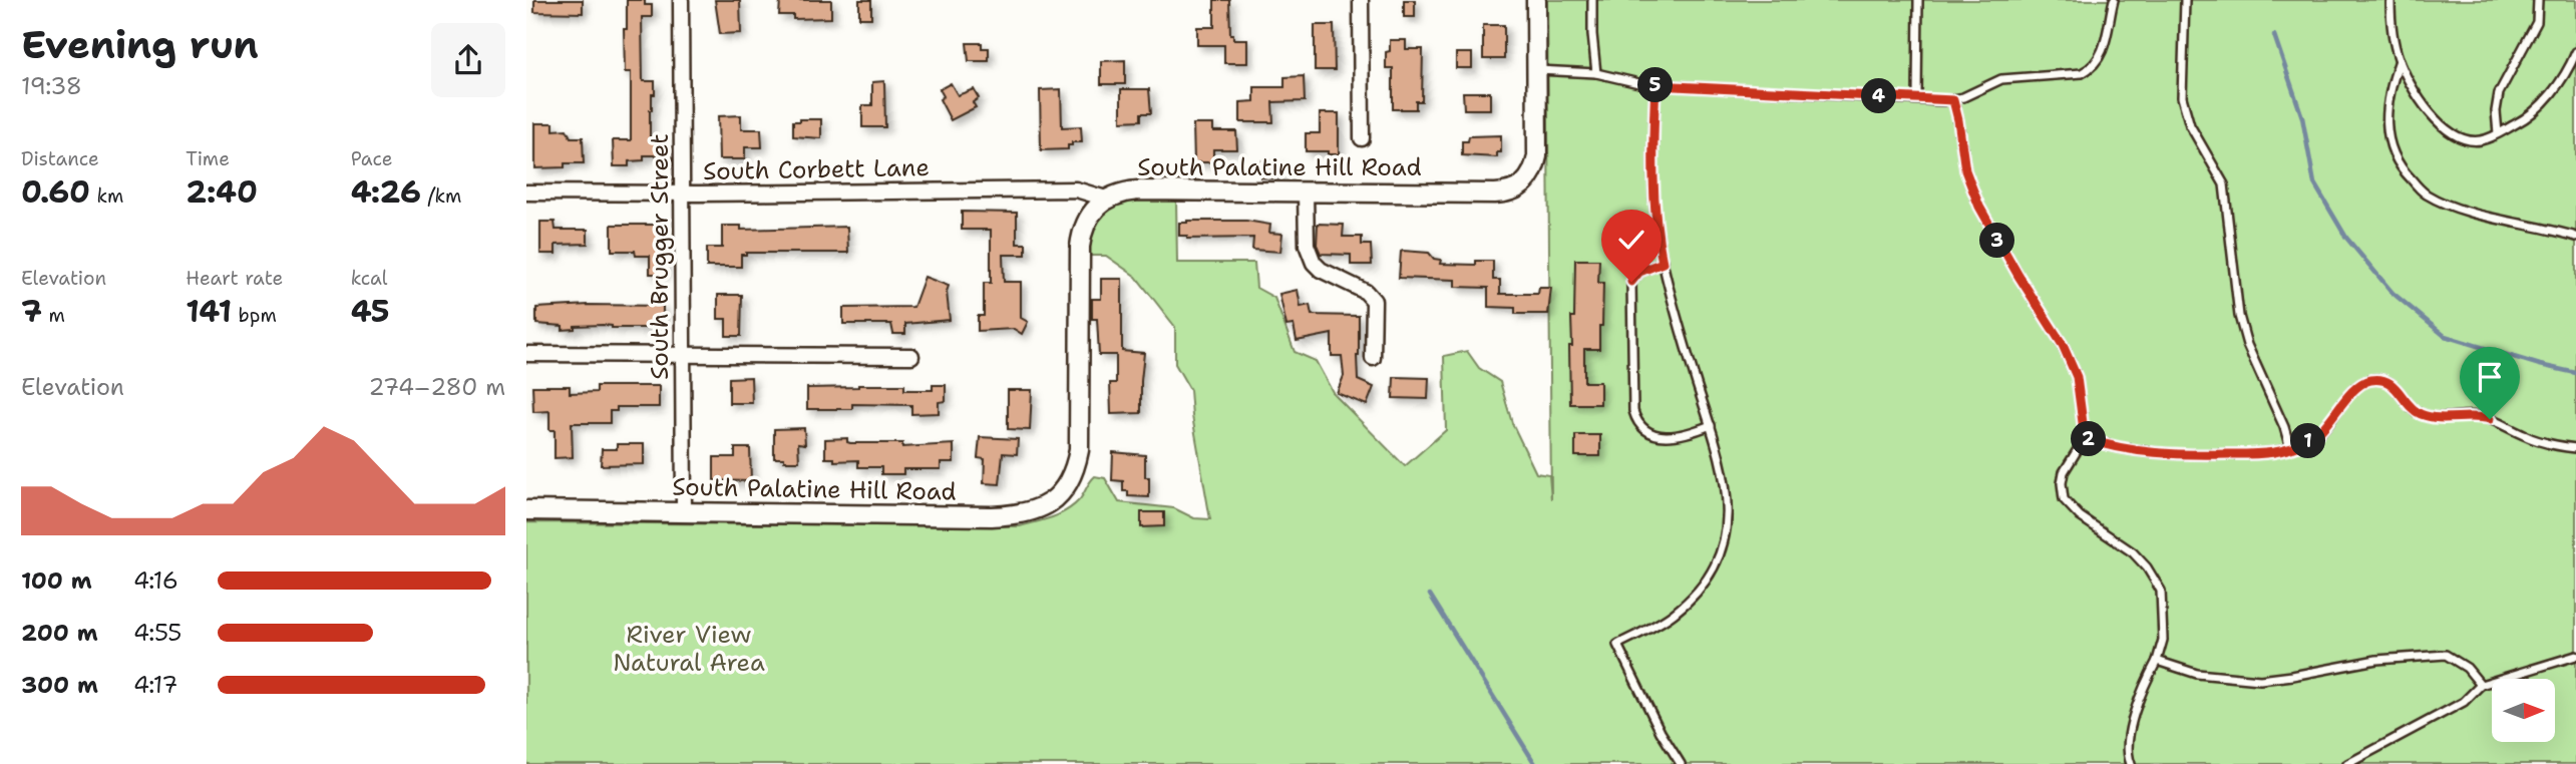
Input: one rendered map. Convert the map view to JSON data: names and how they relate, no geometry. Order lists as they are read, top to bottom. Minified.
{"streets":{"street":["South Palatine Hill Road","South Corbett Lane","South Brugger Street"]},"crossings":[["South Palatine Hill Road","South Corbett Lane"],["South Palatine Hill Road","South Brugger Street"],["South Corbett Lane","South Brugger Street"]],"parks":["River View Natural Area"],"north":"right","page":{"heading":["Evening run","19:38"],"pins":["5","4","3","2","1"],"stats":[["Distance","0.60 km"],["Time","2:40"],["Pace","4:26 /km"],["Elevation","7 m"],["Heart rate","141 bpm"],["kcal","45"]],"chart":["Elevation","274–280 m"],"list":[{"name":"100 m","note":"4:16"},{"name":"200 m","note":"4:55"},{"name":"300 m","note":"4:17"}]}}
